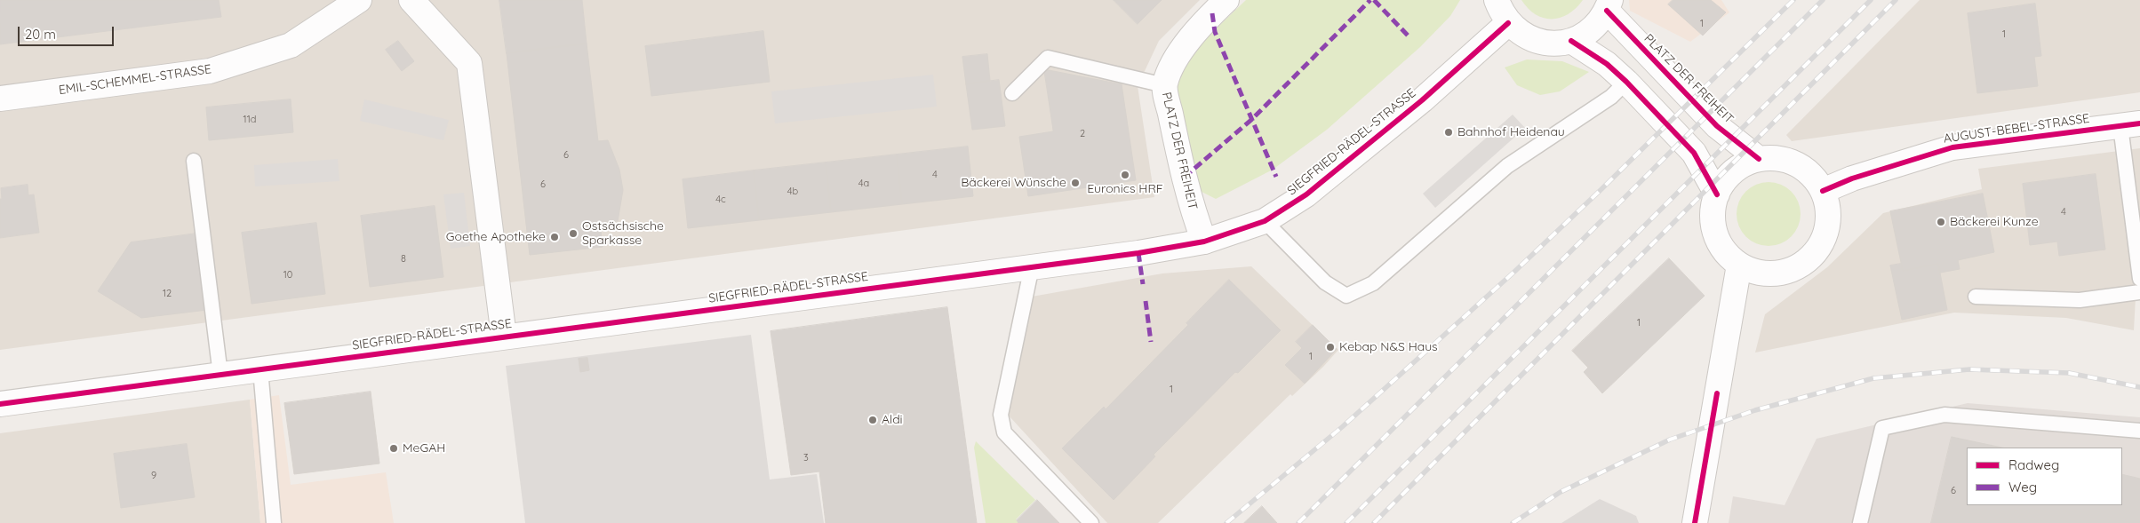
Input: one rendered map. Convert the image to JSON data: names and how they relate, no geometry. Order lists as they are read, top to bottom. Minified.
{"streets":{"street":["PLATZ DER FREIHEIT","EMIL-SCHEMMEL-STRASSE","AUGUST-BEBEL-STRASSE","SIEGFRIED-RÄDEL-STRASSE"]},"crossings":[["PLATZ DER FREIHEIT","AUGUST-BEBEL-STRASSE"],["PLATZ DER FREIHEIT","SIEGFRIED-RÄDEL-STRASSE"]],"places":["Bahnhof Heidenau","Euronics HRF","Bäckerei Wünsche","Bäckerei Kunze","Ostsächsische Sparkasse","Goethe Apotheke","Kebap N&S Haus","Aldi","MeGAH"],"house_numbers":["1","1","11d","2","6","4","4a","6","4b","4c","4","8","10","12","1","1","1","3","9","6"],"legend":["Radweg","Weg"],"scale_bar":"20 m"}
